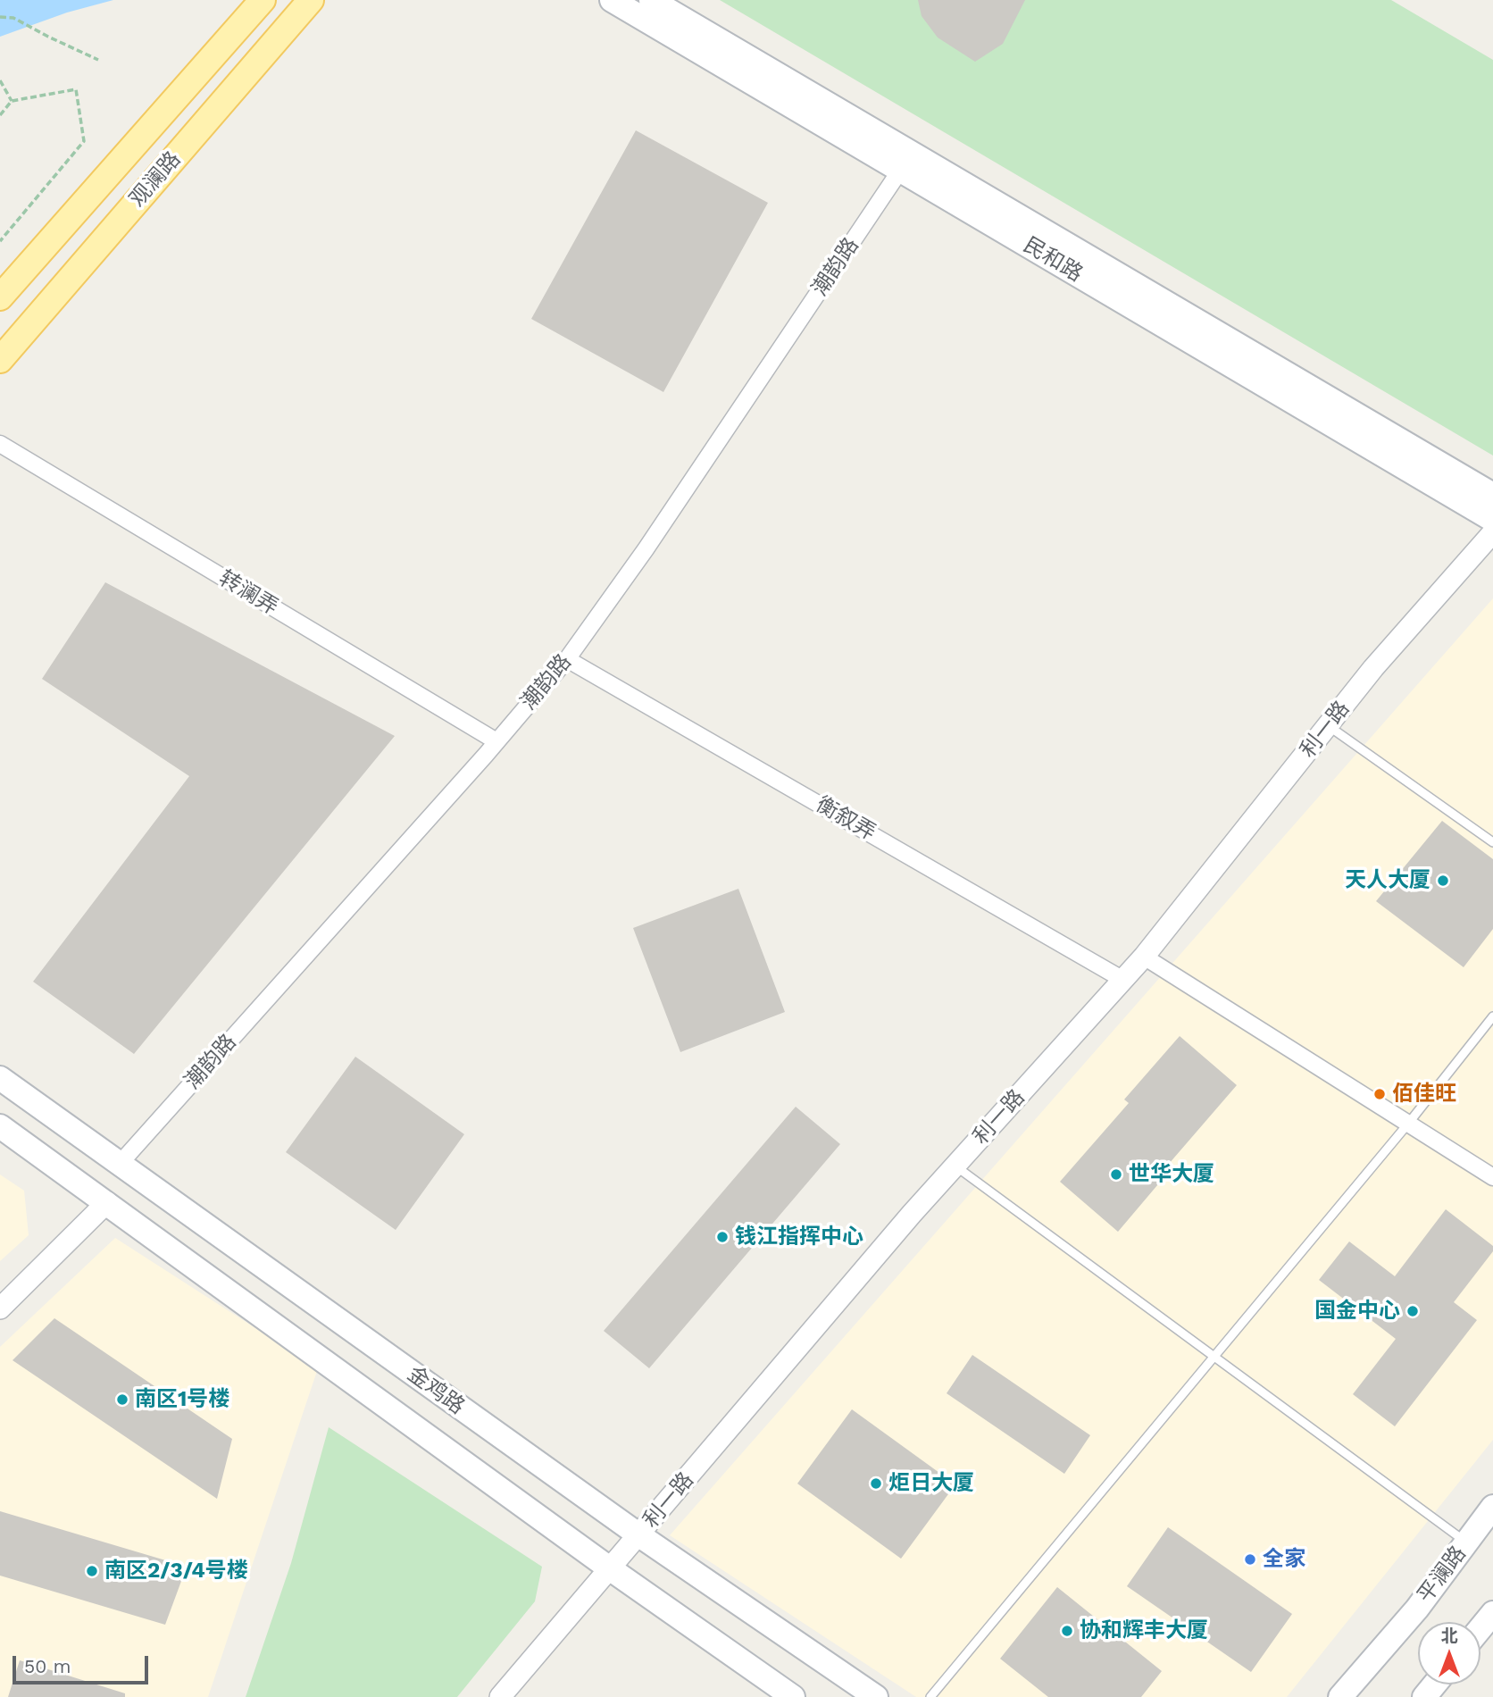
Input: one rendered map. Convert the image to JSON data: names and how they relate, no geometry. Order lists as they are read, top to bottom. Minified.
{"streets":{"main road":["观澜路","民和路","金鸡路","平澜路"],"street":["潮韵路","转澜弄","利一路","衡叙弄"]},"crossings":[["民和路","潮韵路"],["潮韵路","转澜弄"],["潮韵路","衡叙弄"],["潮韵路","金鸡路"],["利一路","衡叙弄"],["利一路","金鸡路"]],"places":["天人大厦","佰佳旺","世华大厦","钱江指挥中心","国金中心","南区1号楼","炬日大厦","全家","南区2/3/4号楼","协和辉丰大厦"],"scale_bar":"50 m","north":"top"}
